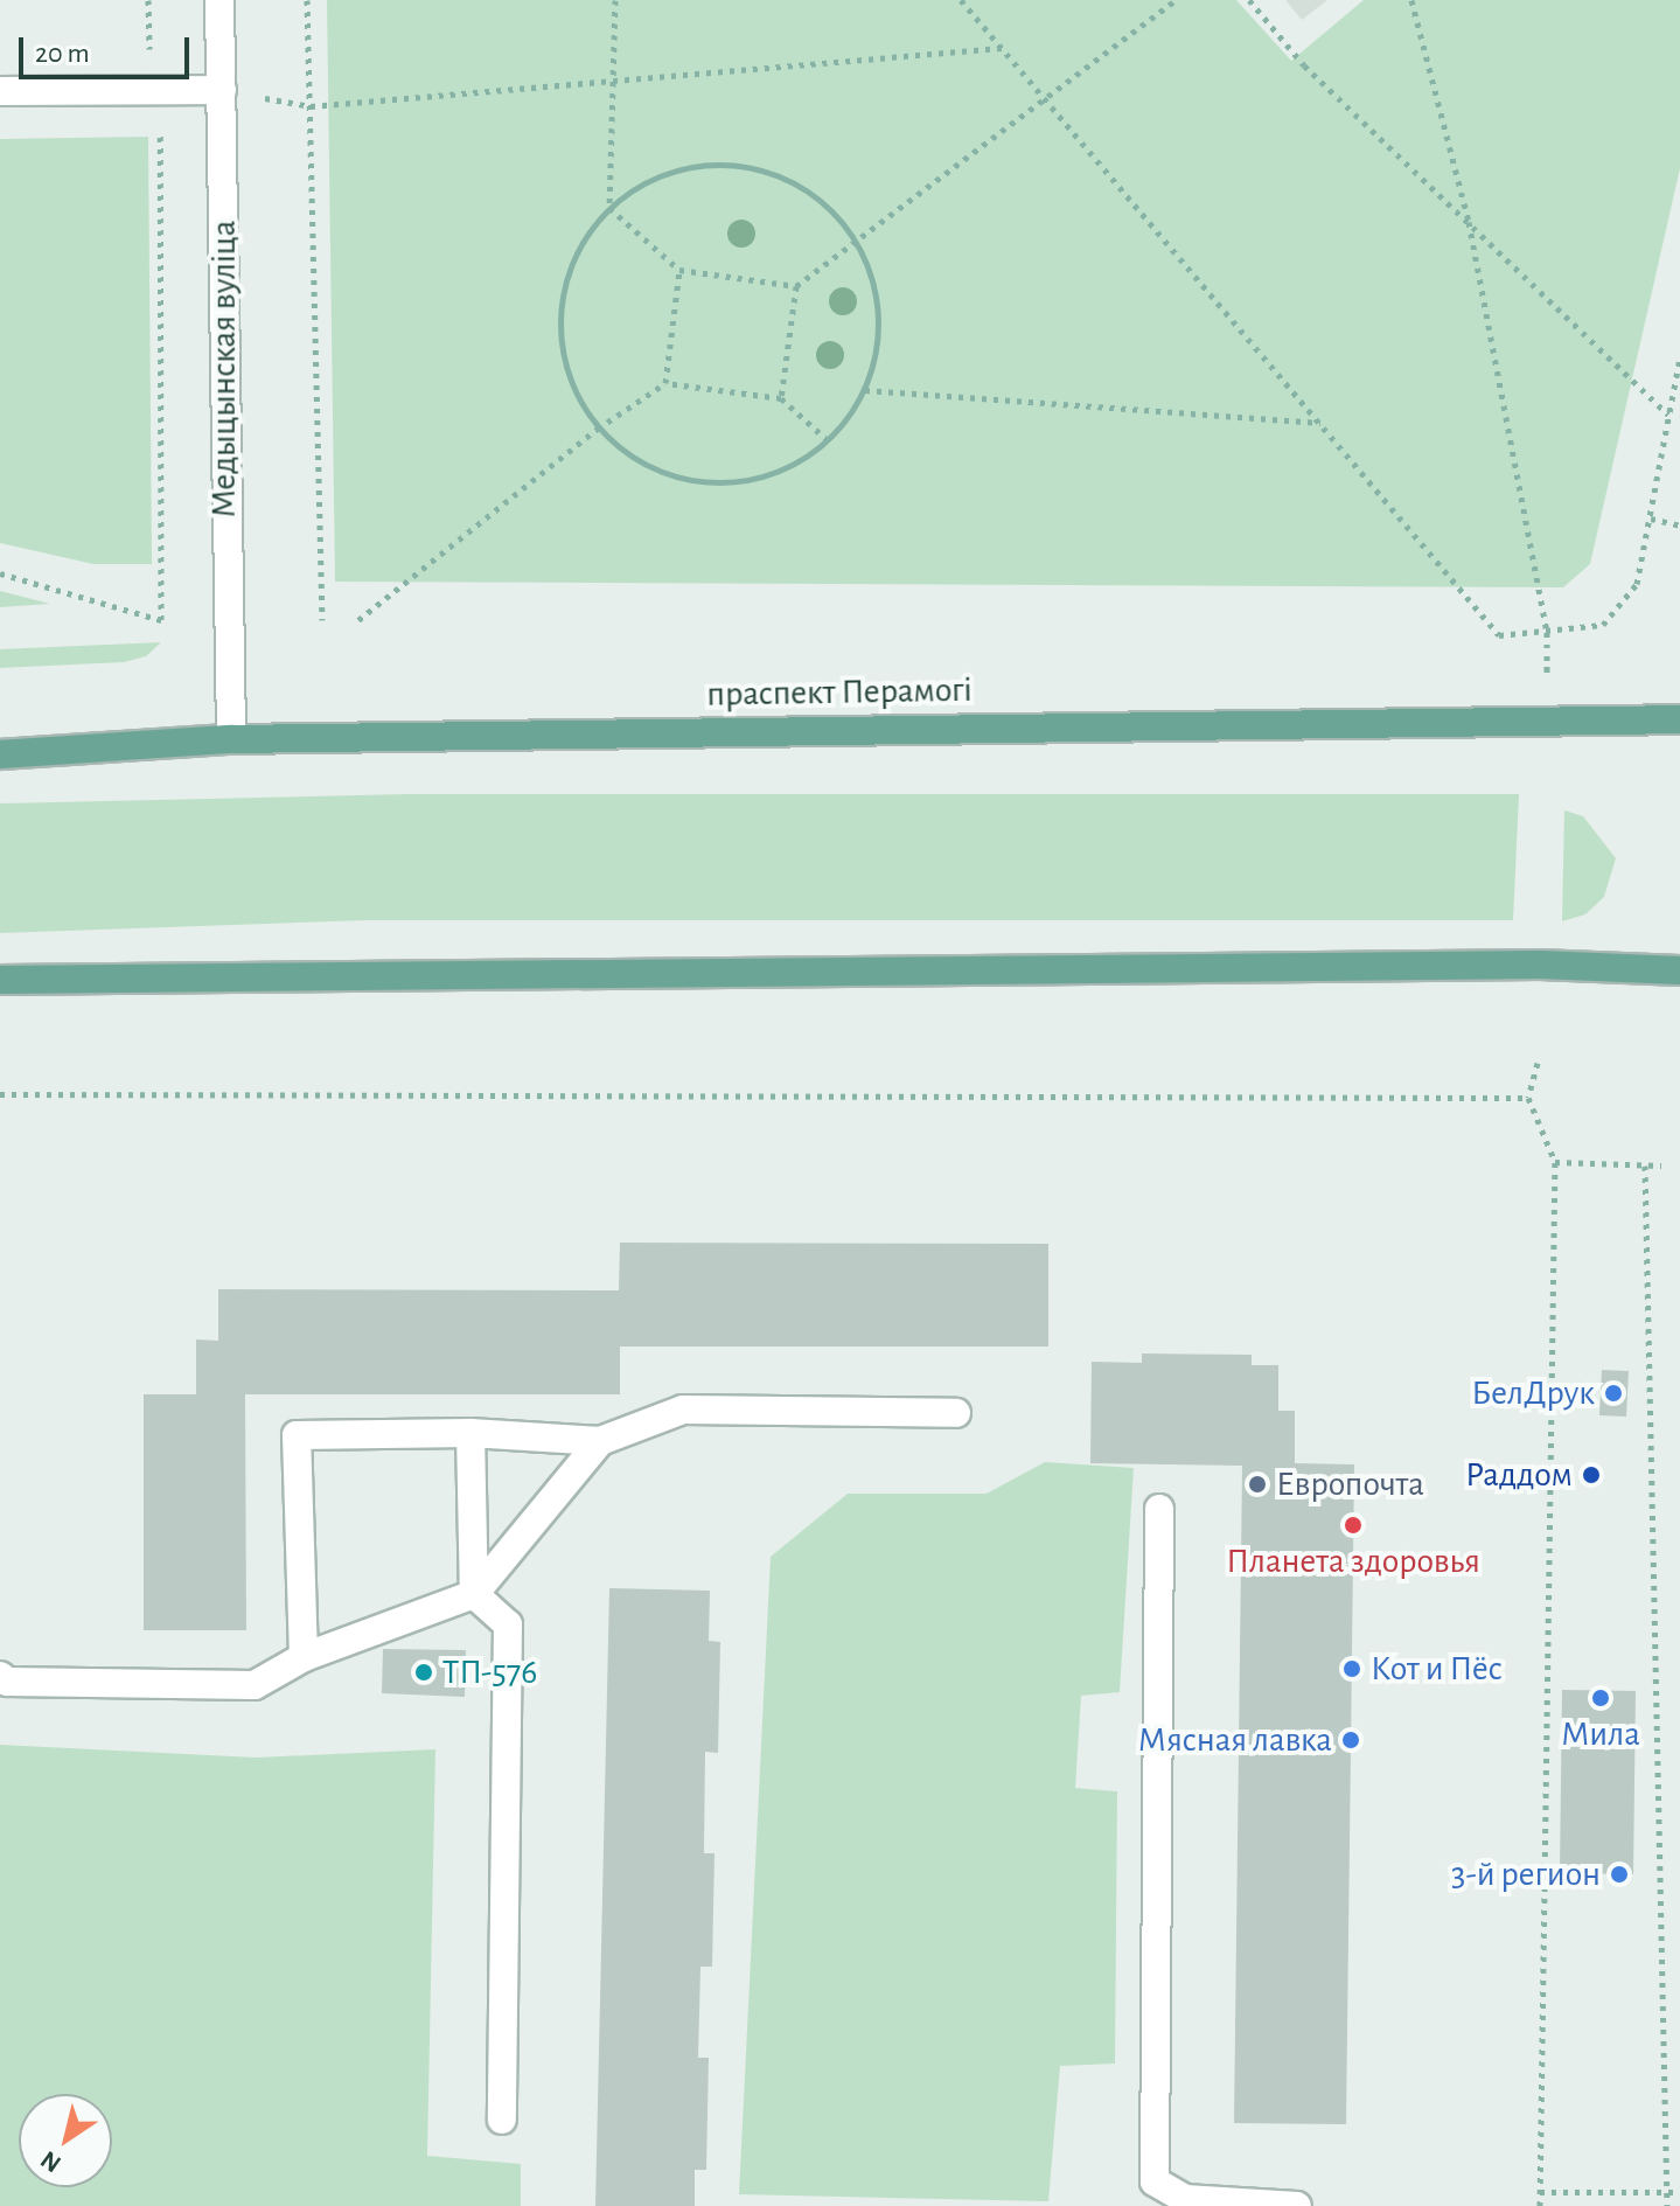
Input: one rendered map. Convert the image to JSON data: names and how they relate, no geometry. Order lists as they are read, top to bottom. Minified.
{"streets":{"main road":["праспект Перамогі"],"street":["Медыцынская вуліца"]},"crossings":[["Медыцынская вуліца","праспект Перамогі"]],"places":["БелДрук","Раддом","Европочта","Планета здоровья","Кот и Пёс","ТП-576","Мила","Мясная лавка","3-й регион"],"scale_bar":"20 m","north":"bottom left"}
